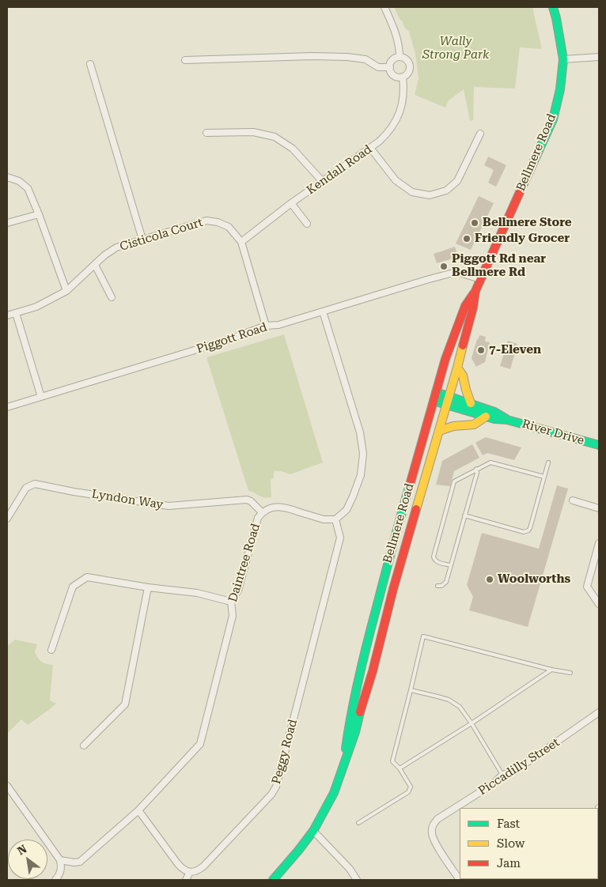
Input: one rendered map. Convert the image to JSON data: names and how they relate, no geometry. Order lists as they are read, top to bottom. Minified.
{"streets":{"main road":["Bellmere Road","River Drive"],"street":["Kendall Road","Cisticola Court","Piggott Road","Lyndon Way","Daintree Road","Peggy Road","Piccadilly Street"]},"crossings":[["Bellmere Road","Piggott Road"],["Bellmere Road","River Drive"],["Kendall Road","Cisticola Court"],["Cisticola Court","Piggott Road"],["Lyndon Way","Daintree Road"],["Daintree Road","Peggy Road"]],"parks":["Wally Strong Park"],"places":["Bellmere Store","Friendly Grocer","Piggott Rd near Bellmere Rd","7-Eleven","Woolworths"],"legend":["Fast","Slow","Jam"],"north":"top left"}
